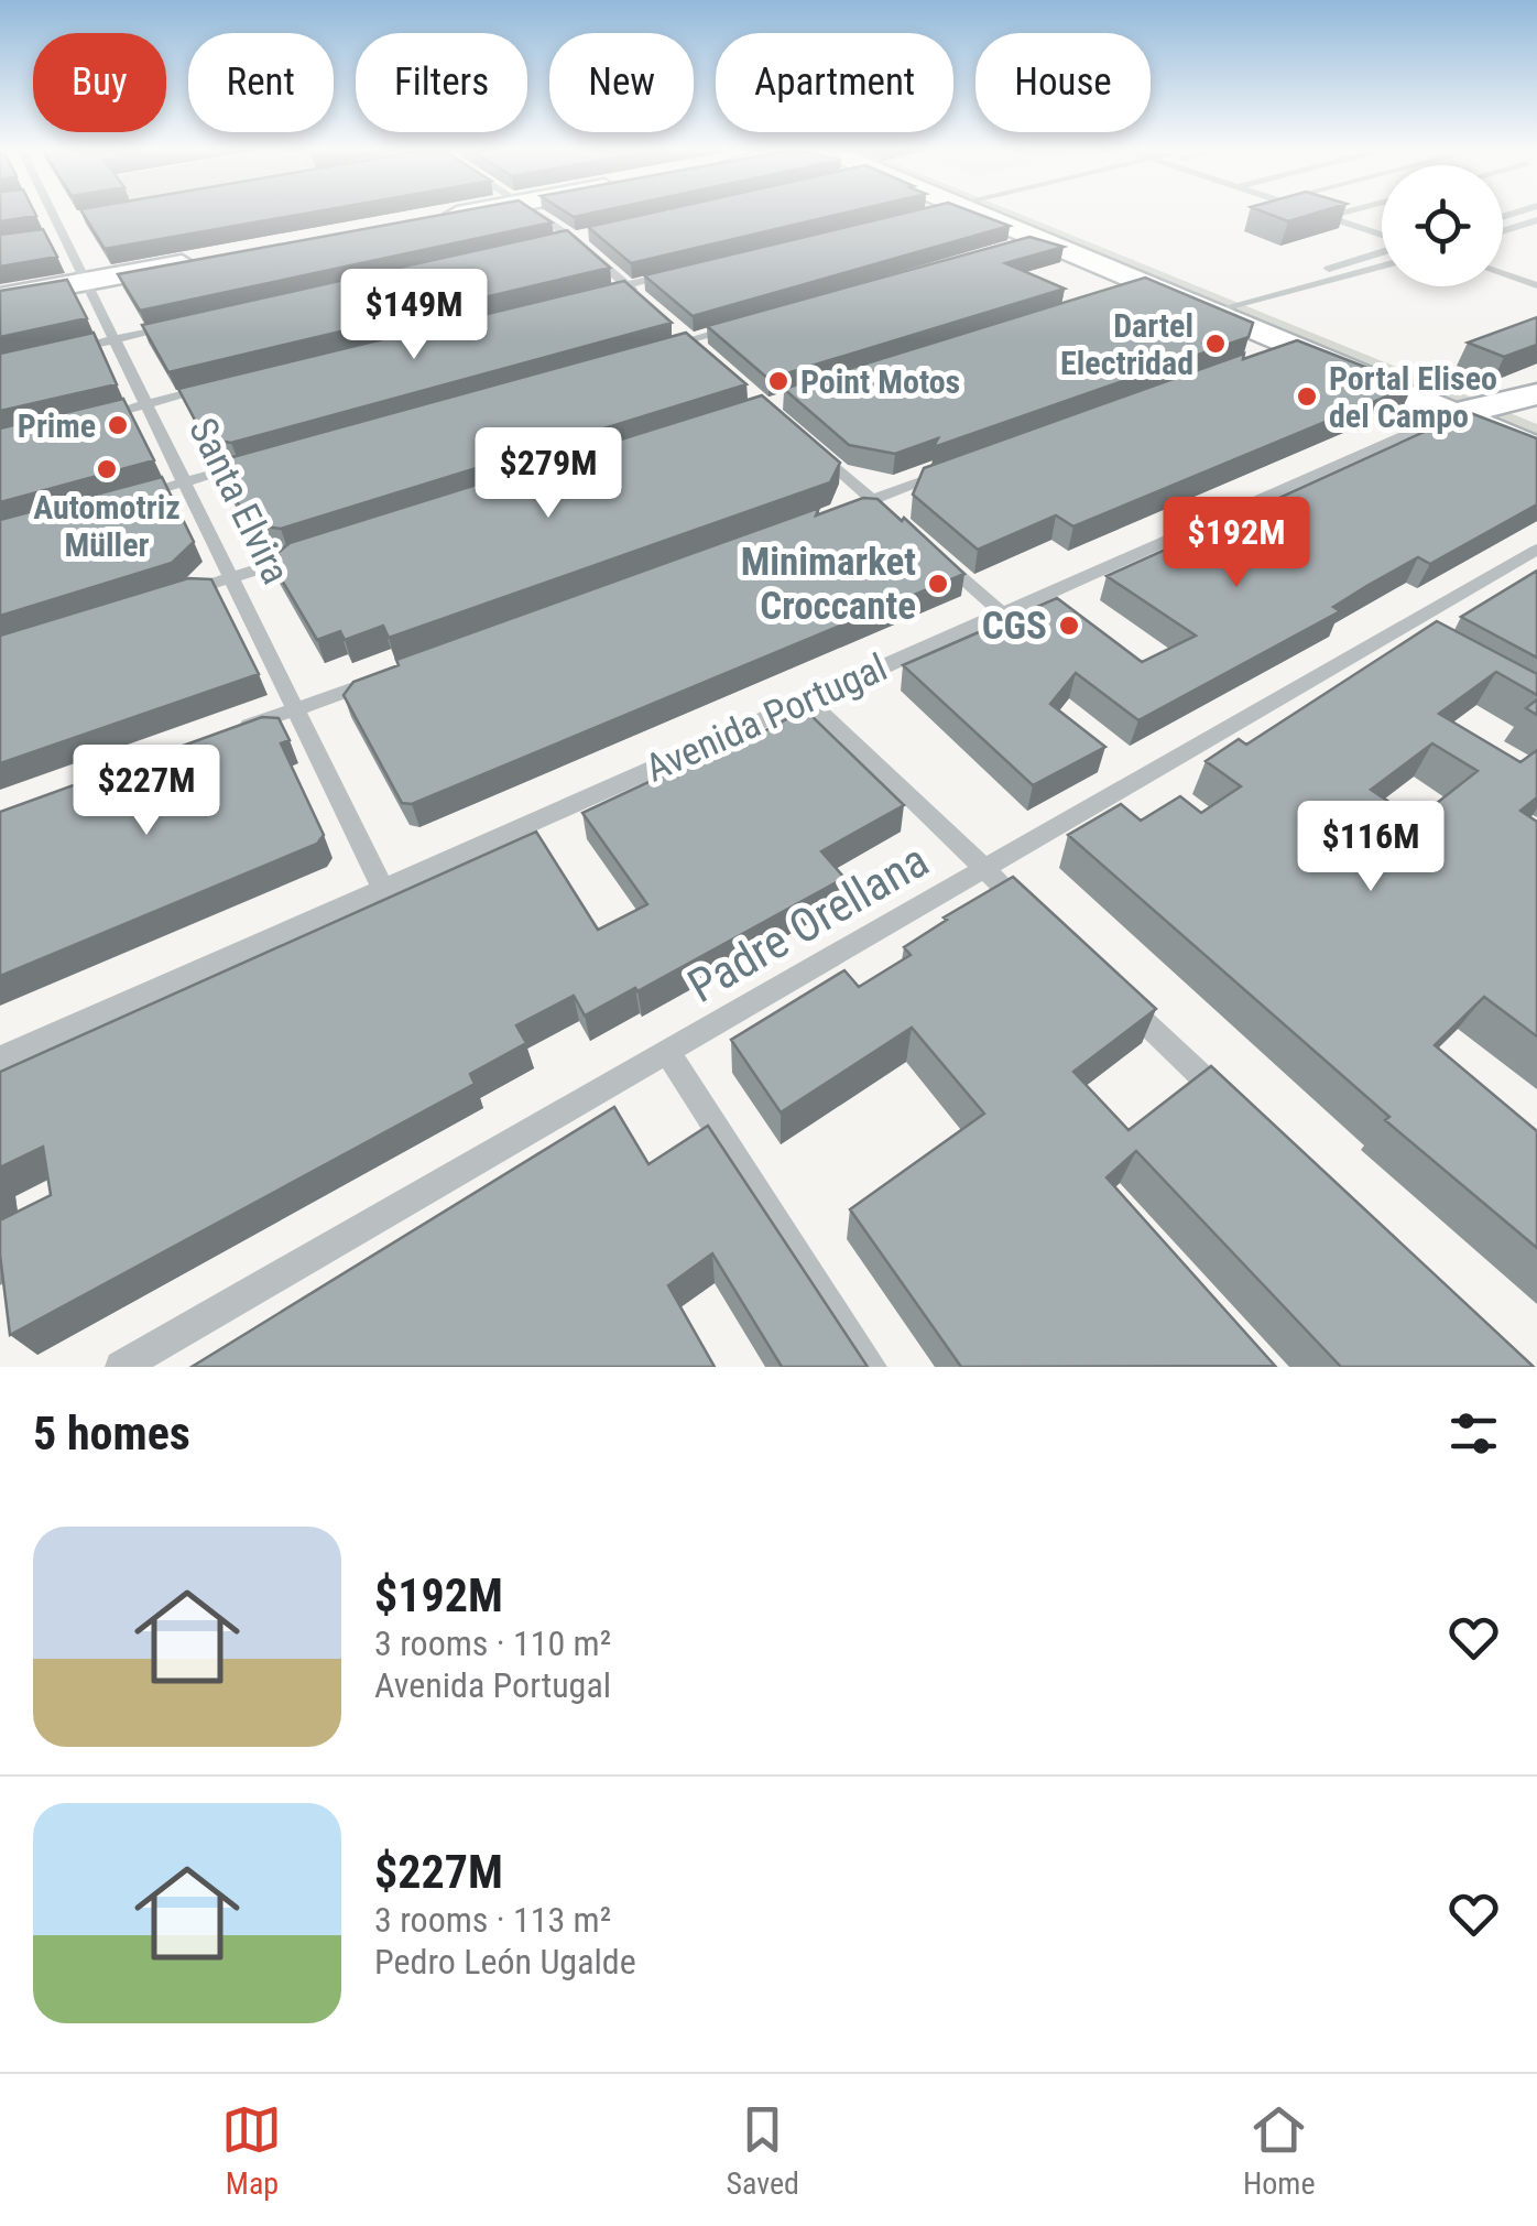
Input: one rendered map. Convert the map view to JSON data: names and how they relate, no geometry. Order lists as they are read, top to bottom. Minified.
{"streets":{"main road":["Avenida Portugal"],"street":["Santa Elvira","Padre Orellana"]},"crossings":[["Santa Elvira","Avenida Portugal"]],"places":["Dartel Electridad","Point Motos","Portal Eliseo del Campo","Prime","Automotriz Müller","Minimarket Croccante","CGS"],"page":{"chip":["Buy","Rent","Filters","New","Apartment","House"],"price":["$149M","$279M","$192M","$227M","$116M"],"heading":"5 homes","list":[{"name":"$192M","note":"3 rooms · 110 m² · Avenida Portugal"},{"name":"$227M","note":"3 rooms · 113 m² · Pedro León Ugalde"}],"tabs":["Map","Saved","Home"]}}
